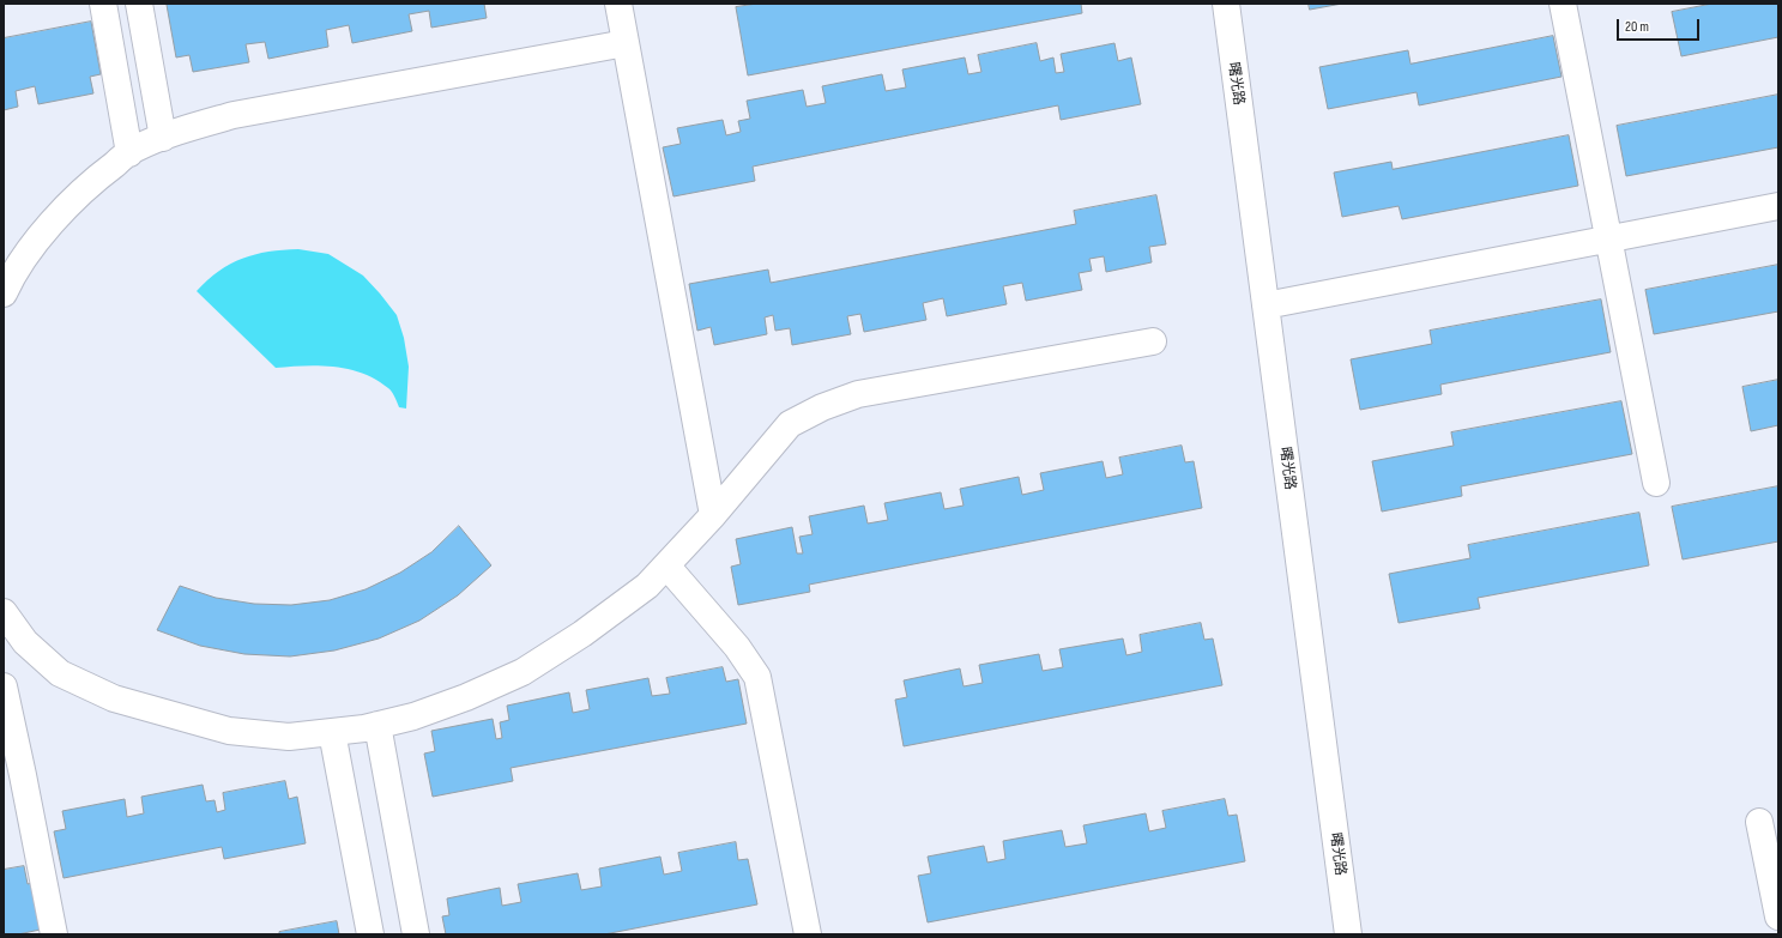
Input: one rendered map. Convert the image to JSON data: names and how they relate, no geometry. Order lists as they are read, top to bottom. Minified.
{"streets":{"street":["曙光路"]},"scale_bar":"20 m"}
